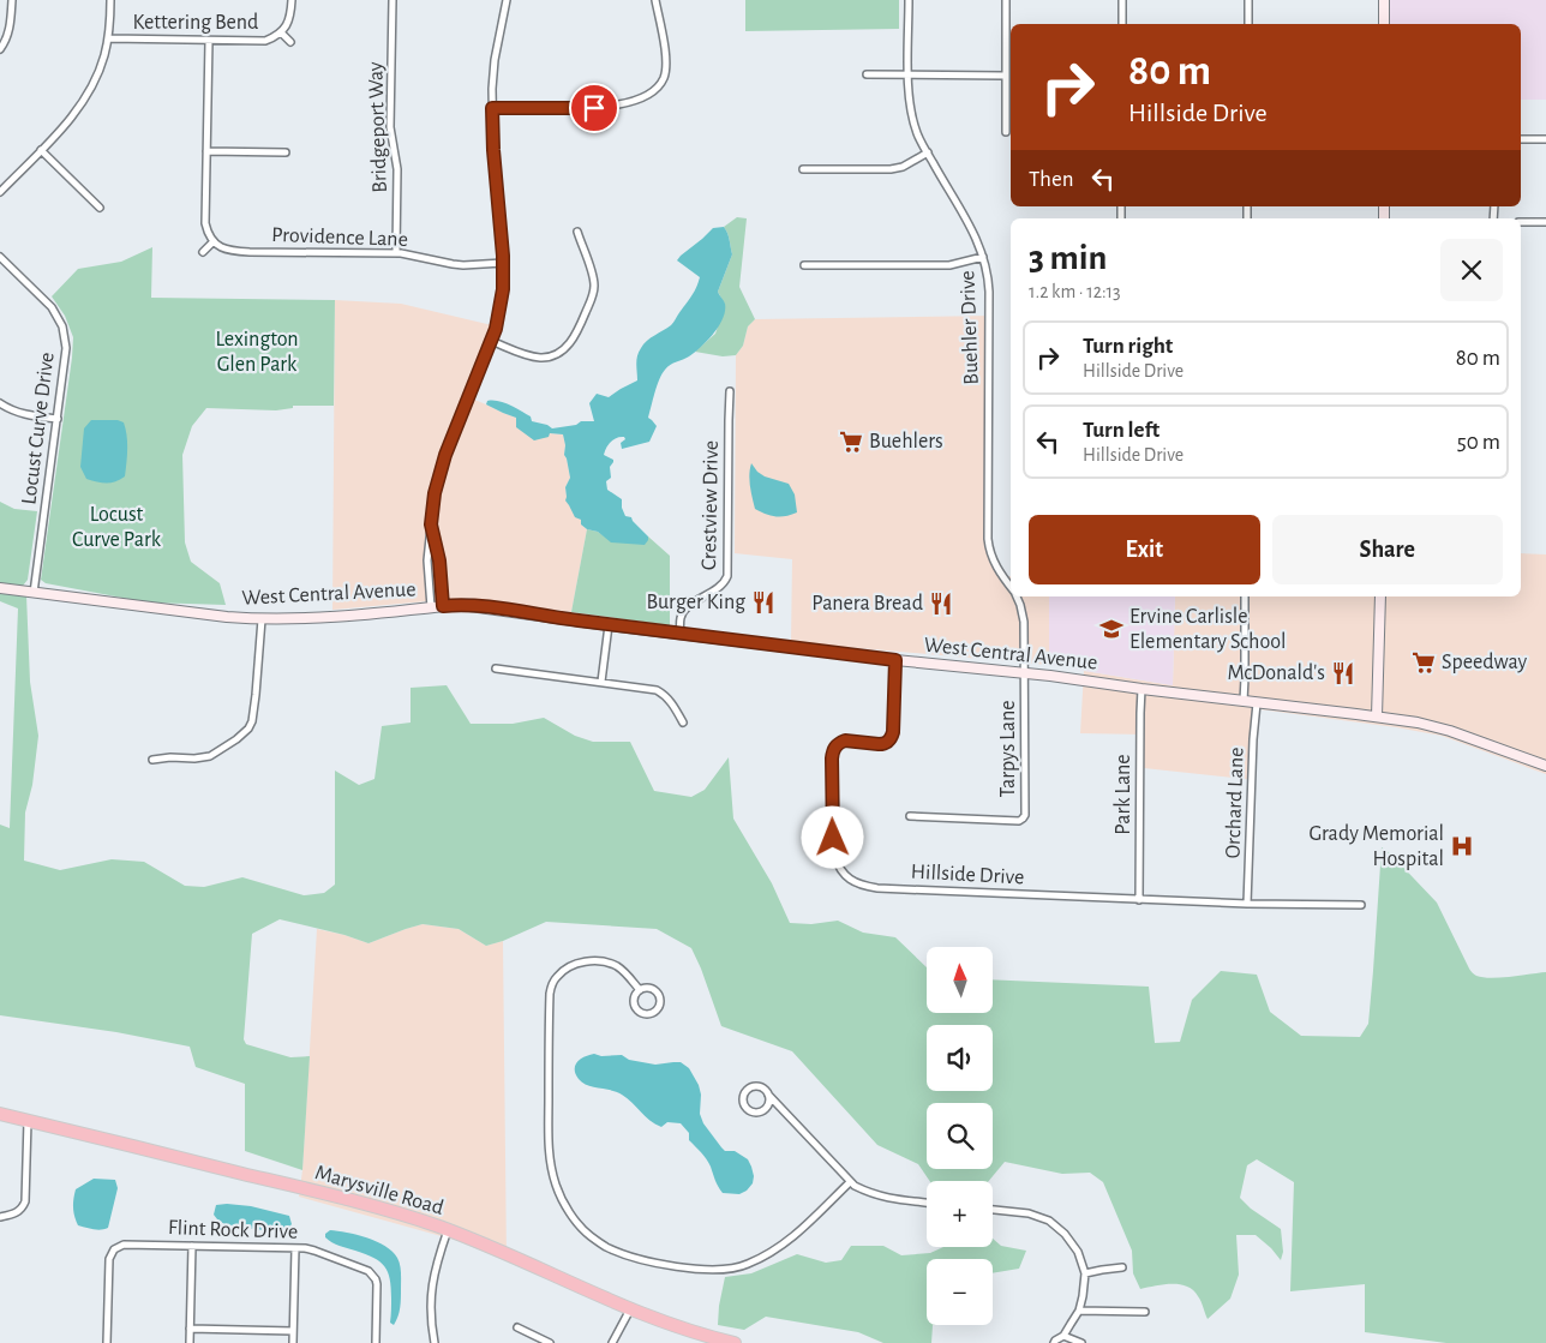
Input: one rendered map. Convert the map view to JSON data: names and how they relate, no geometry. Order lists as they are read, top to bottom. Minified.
{"streets":{"highway":["Marysville Road"],"main road":["West Central Avenue"],"street":["Kettering Bend","Bridgeport Way","Providence Lane","Buehler Drive","Locust Curve Drive","Crestview Drive","Tarpys Lane","Park Lane","Orchard Lane","Hillside Drive","Flint Rock Drive"]},"crossings":[["Bridgeport Way","Providence Lane"],["Buehler Drive","West Central Avenue"],["Buehler Drive","Tarpys Lane"],["Locust Curve Drive","West Central Avenue"],["Crestview Drive","West Central Avenue"],["West Central Avenue","Tarpys Lane"],["West Central Avenue","Park Lane"],["West Central Avenue","Orchard Lane"],["West Central Avenue","Hillside Drive"],["Park Lane","Hillside Drive"],["Orchard Lane","Hillside Drive"]],"parks":["Lexington Glen Park","Locust Curve Park"],"places":{"supermarket":["Buehlers","Speedway"],"restaurant":["Burger King","Panera Bread","McDonald's"],"school or university":["Ervine Carlisle Elementary School"],"hospital":["Grady Memorial Hospital"]},"north":"top","page":{"turn":["80 m","Hillside Drive"],"then":"Then","heading":["3 min","1.2 km · 12:13"],"list":[{"name":"Turn right","note":"Hillside Drive","value":"80 m"},{"name":"Turn left","note":"Hillside Drive","value":"50 m"}],"buttons":["Exit","Share"],"map_buttons":["+","−"]}}
